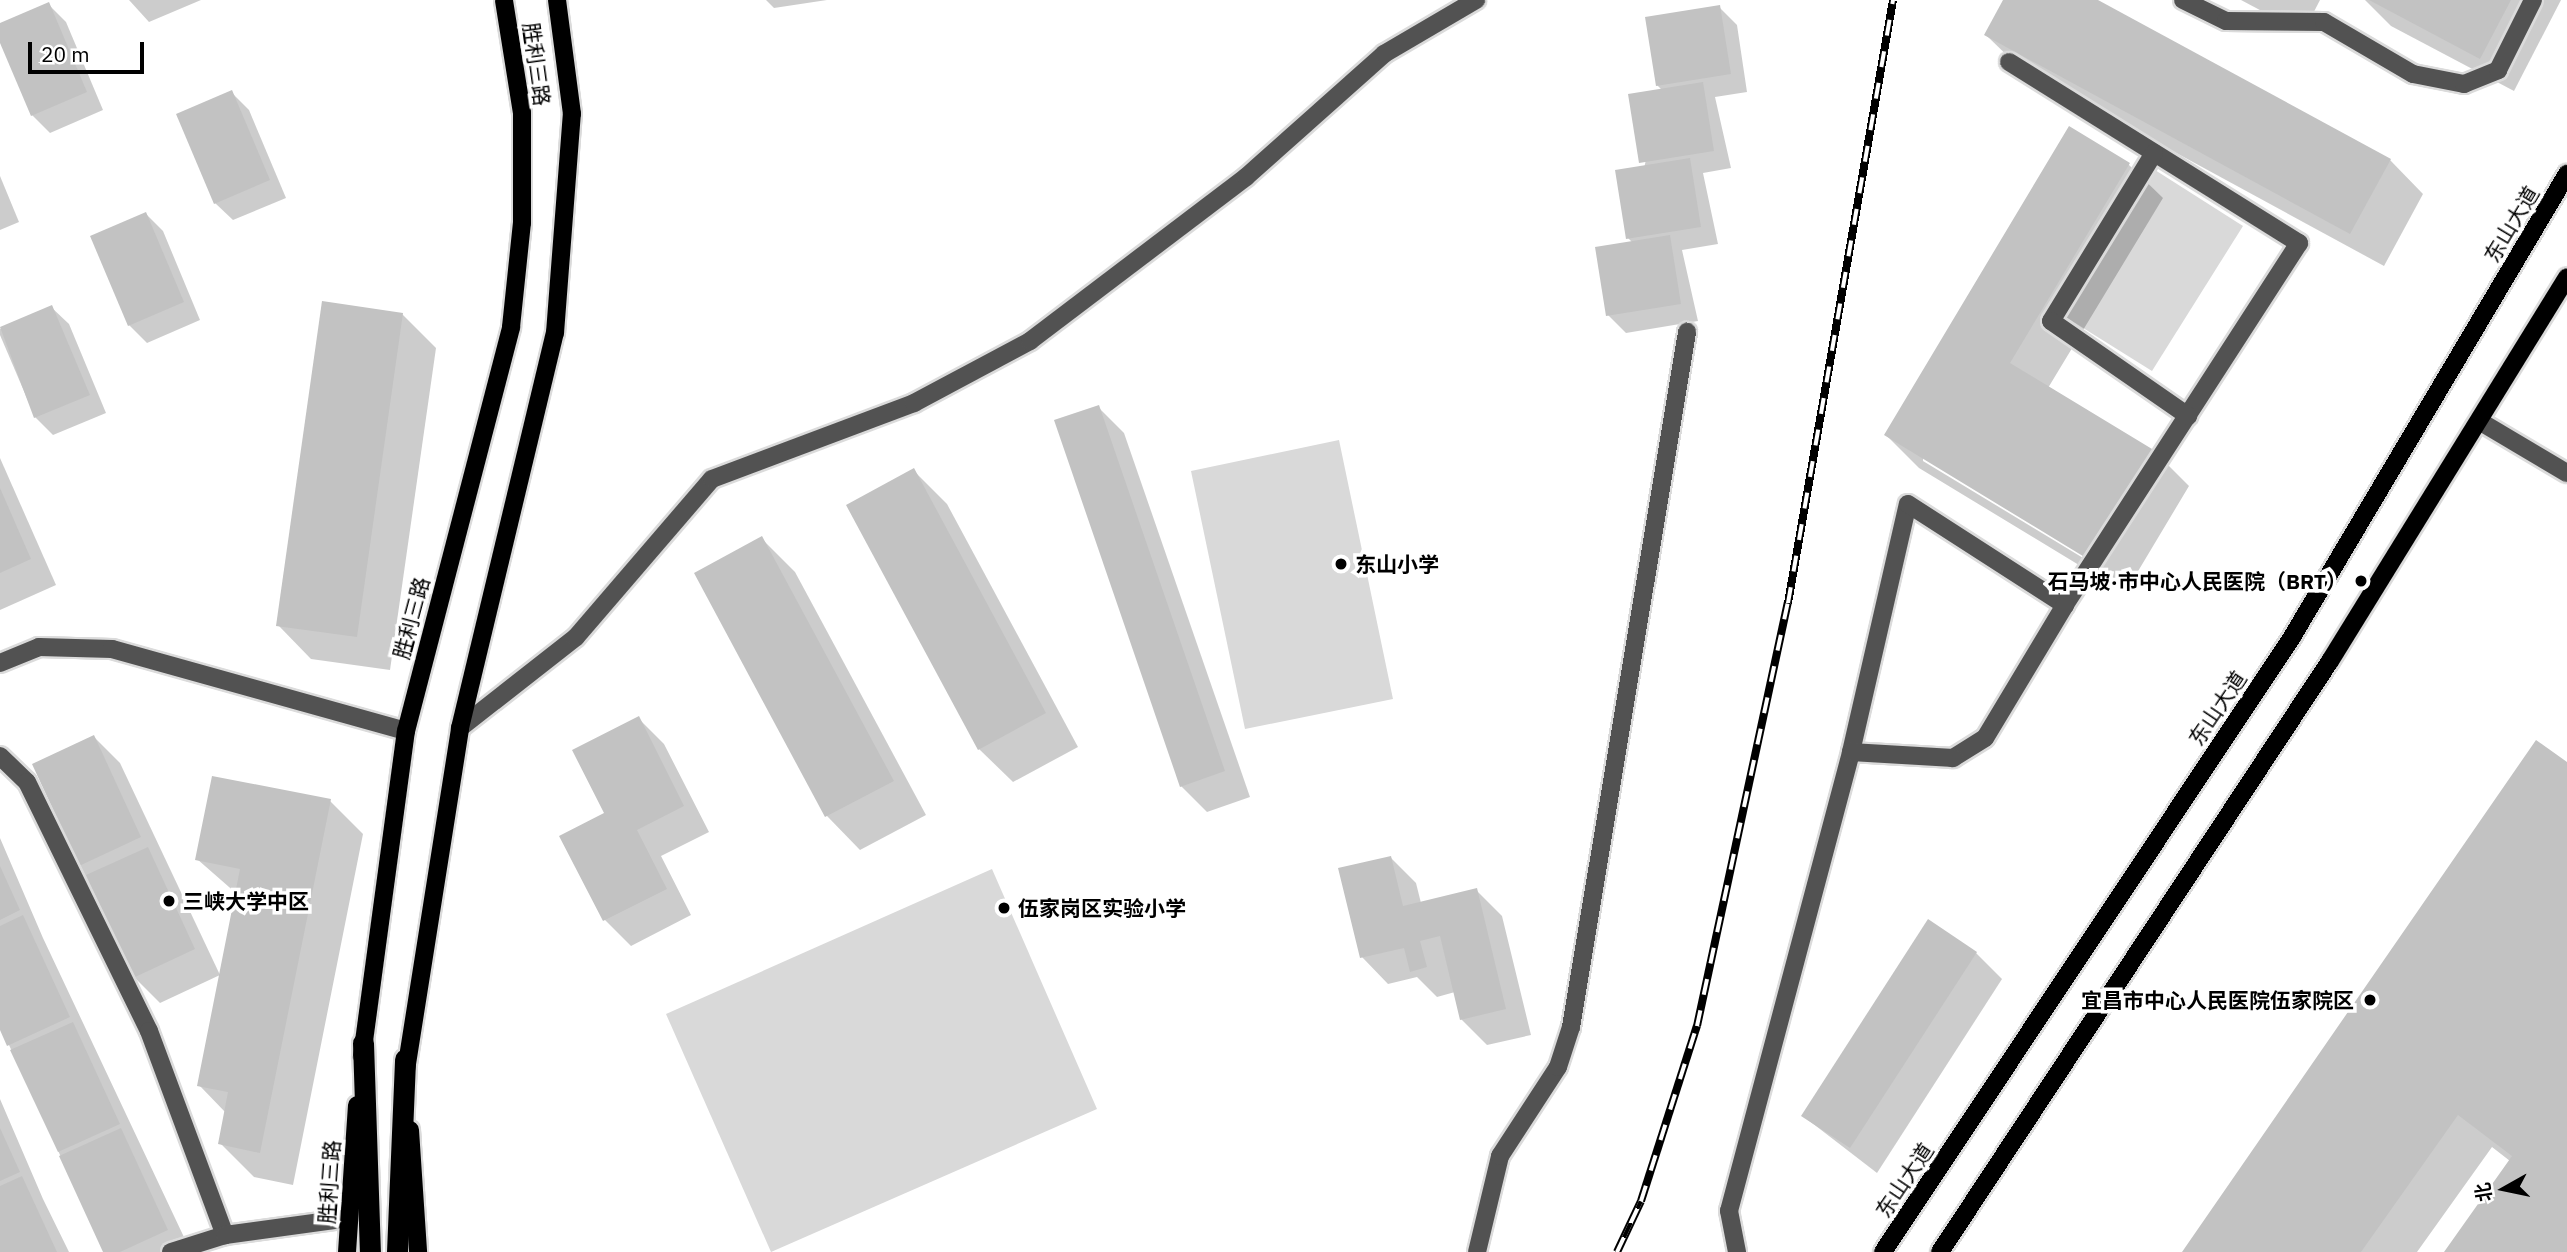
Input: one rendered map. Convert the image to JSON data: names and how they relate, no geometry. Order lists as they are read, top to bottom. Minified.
{"streets":{"main road":["胜利三路","东山大道"]},"places":["东山小学","石马坡·市中心人民医院（BRT）","三峡大学中区","伍家岗区实验小学","宜昌市中心人民医院伍家院区"],"scale_bar":"20 m","north":"left"}
